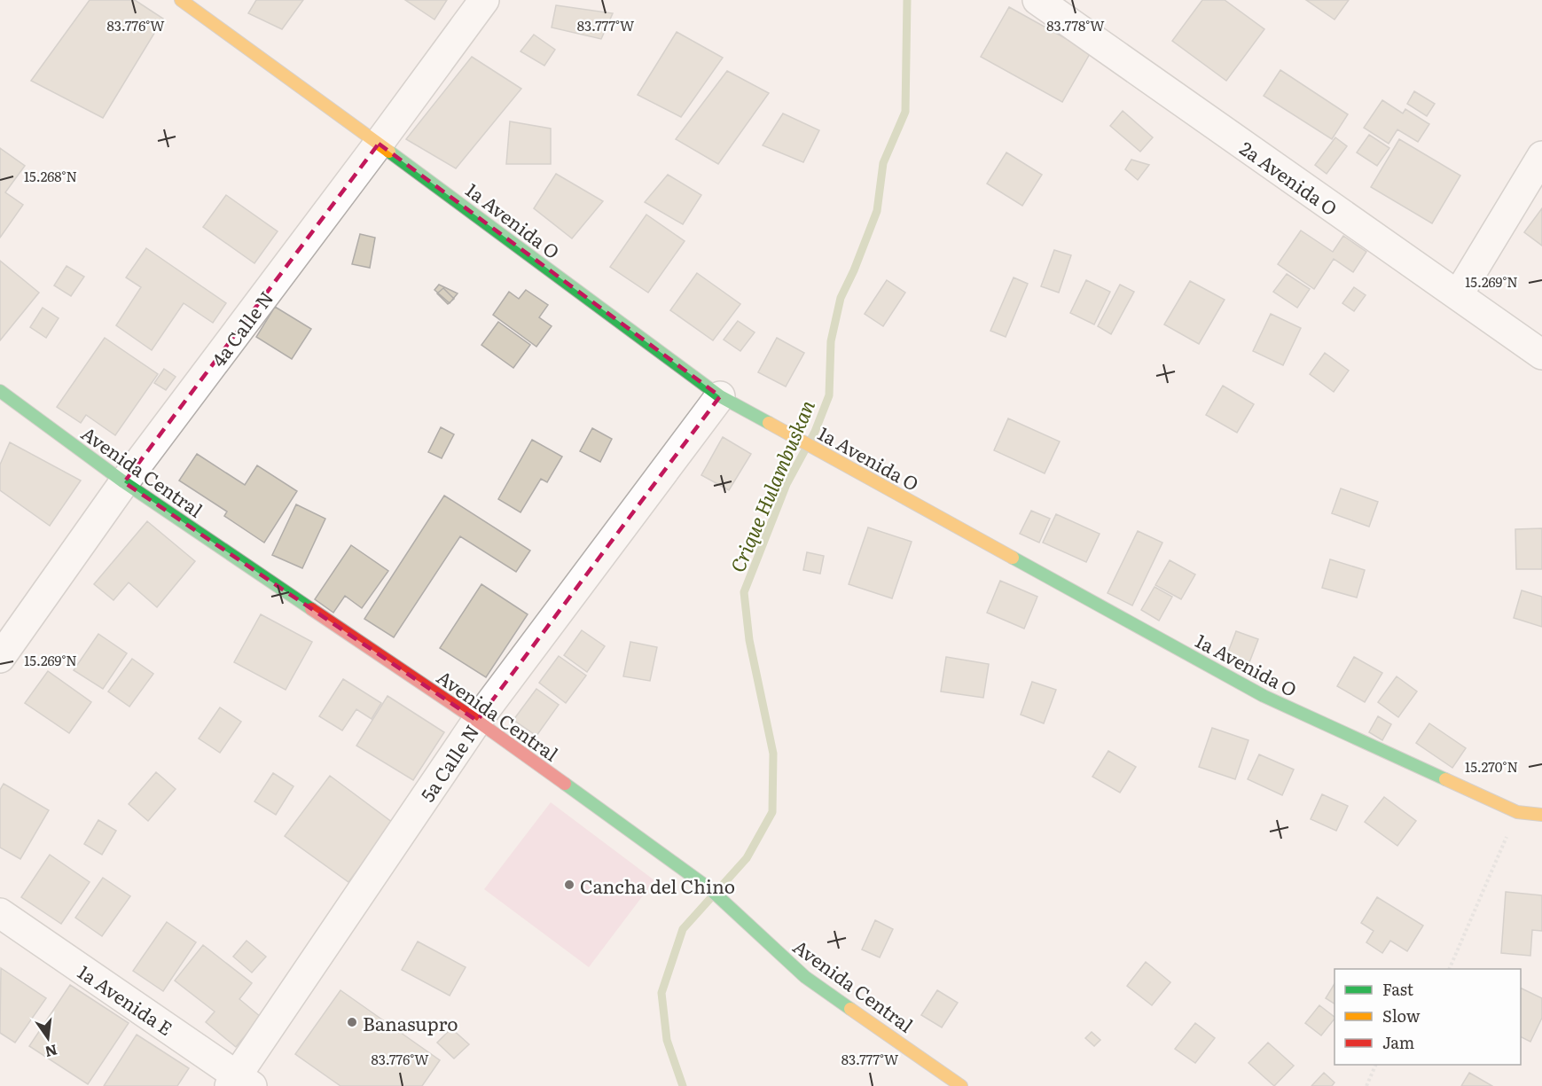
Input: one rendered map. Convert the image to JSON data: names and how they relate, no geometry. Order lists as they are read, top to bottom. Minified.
{"streets":{"street":["2a Avenida O","1a Avenida O","4a Calle N","Avenida Central","5a Calle N","1a Avenida E"]},"crossings":[["1a Avenida O","4a Calle N"],["1a Avenida O","5a Calle N"],["4a Calle N","Avenida Central"],["Avenida Central","5a Calle N"],["5a Calle N","1a Avenida E"]],"water":["Crique Hulambuskan"],"places":["Cancha del Chino","Banasupro"],"legend":["Fast","Slow","Jam"],"north":"bottom","coordinates":["83.776°W","83.777°W","83.778°W","15.268°N","15.269°N","15.270°N"]}
